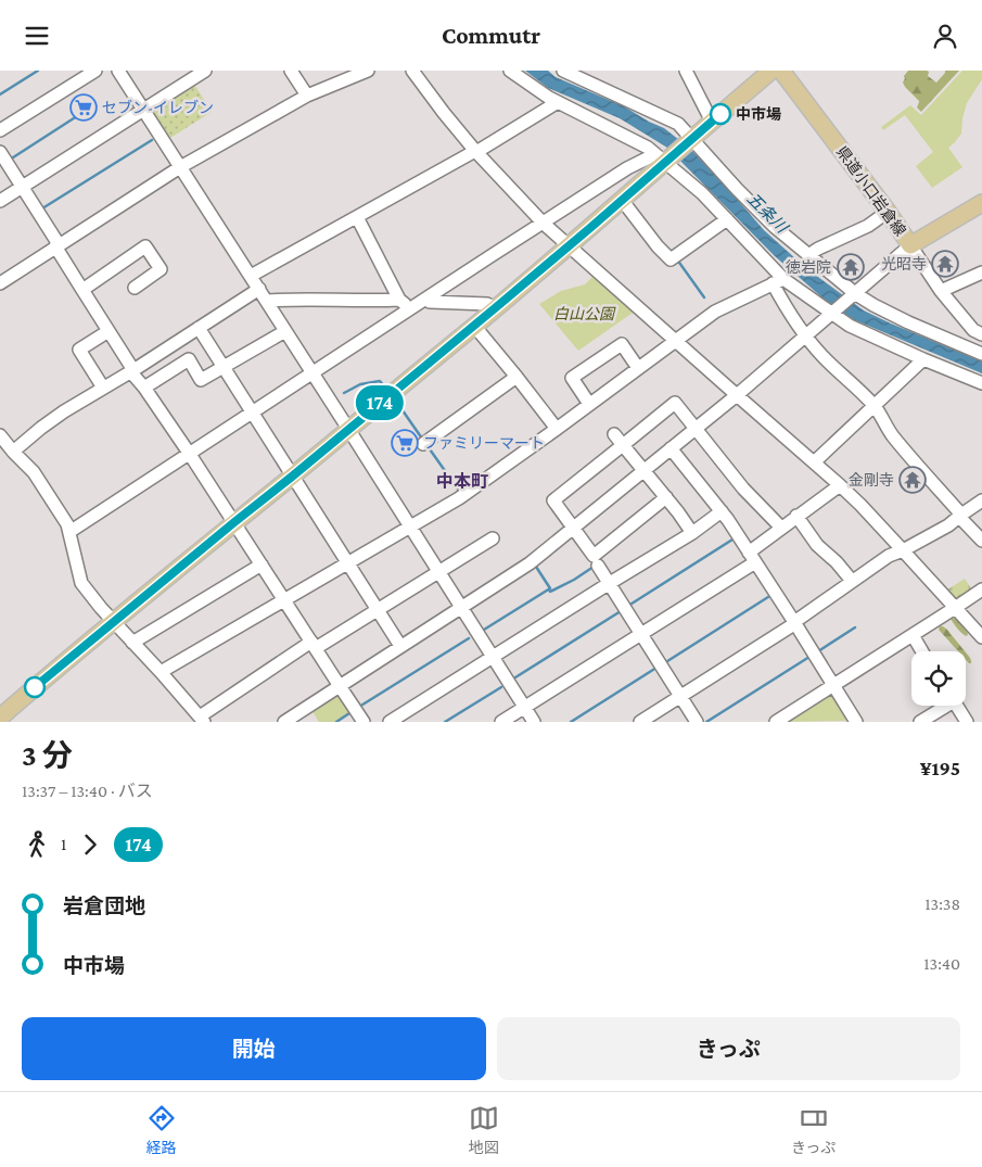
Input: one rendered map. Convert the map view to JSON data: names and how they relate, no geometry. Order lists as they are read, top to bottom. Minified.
{"streets":{"main road":["県道小口岩倉線"]},"districts":["中本町"],"water":["五条川"],"parks":["白山公園"],"places":{"supermarket":["セブン-イレブン","ファミリーマート"],"other":["中市場"],"temple":["光昭寺","徳岩院","金剛寺"]},"lines":["bus line 174"],"page":{"header":"Commutr","on_map":"174","heading":["3 分","13:37 – 13:40 · バス","¥195"],"legs":["1","174"],"list":[{"name":"岩倉団地","value":"13:38"},{"name":"中市場","value":"13:40"}],"buttons":["開始","きっぷ"],"tabs":["経路","地図","きっぷ"]}}
